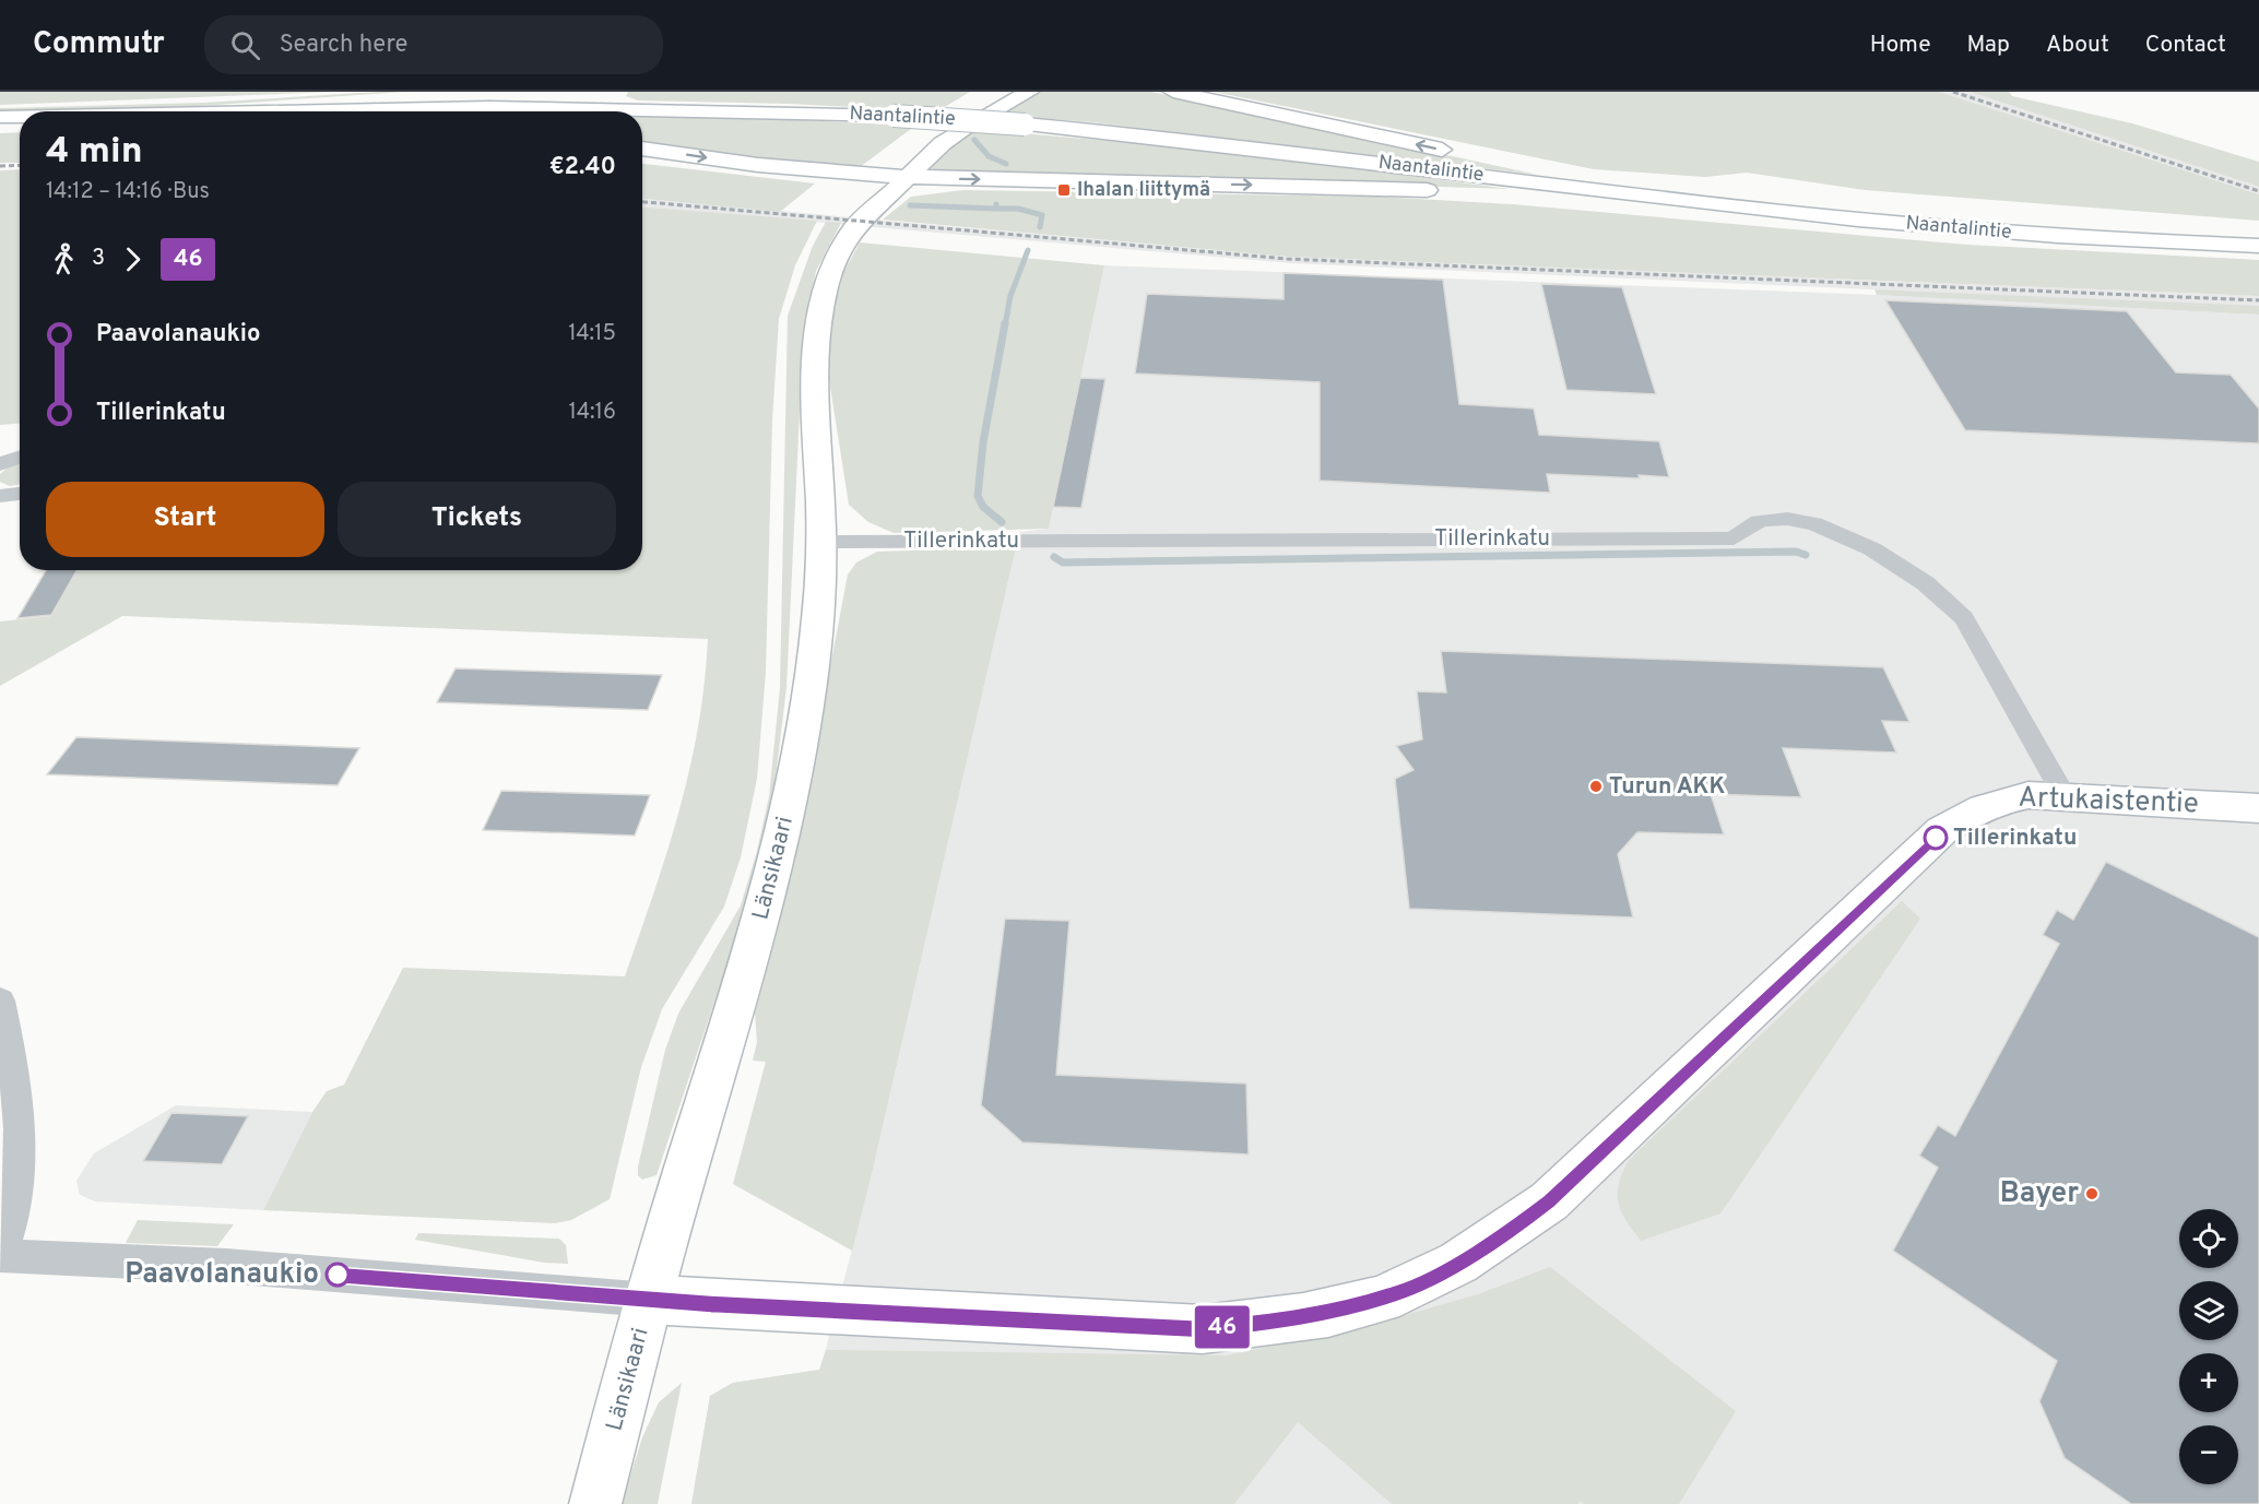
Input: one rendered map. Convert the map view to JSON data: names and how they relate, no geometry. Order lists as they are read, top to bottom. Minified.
{"streets":{"main road":["Naantalintie","Artukaistentie","Länsikaari"],"street":["Tillerinkatu"]},"crossings":[["Tillerinkatu","Artukaistentie"],["Tillerinkatu","Länsikaari"],["Artukaistentie","Länsikaari"]],"places":{"transit":["Ihalan liittymä"],"other":["Turun AKK","Tillerinkatu","Bayer","Paavolanaukio"]},"lines":["bus line 46"],"page":{"header":"Commutr","search":"Search here","nav":["Home","Map","About","Contact"],"on_map":"46","heading":["4 min","14:12 – 14:16 · Bus","€2.40"],"legs":["3","46"],"list":[{"name":"Paavolanaukio","value":"14:15"},{"name":"Tillerinkatu","value":"14:16"}],"buttons":["Start","Tickets"],"map_buttons":["+","−"]}}
